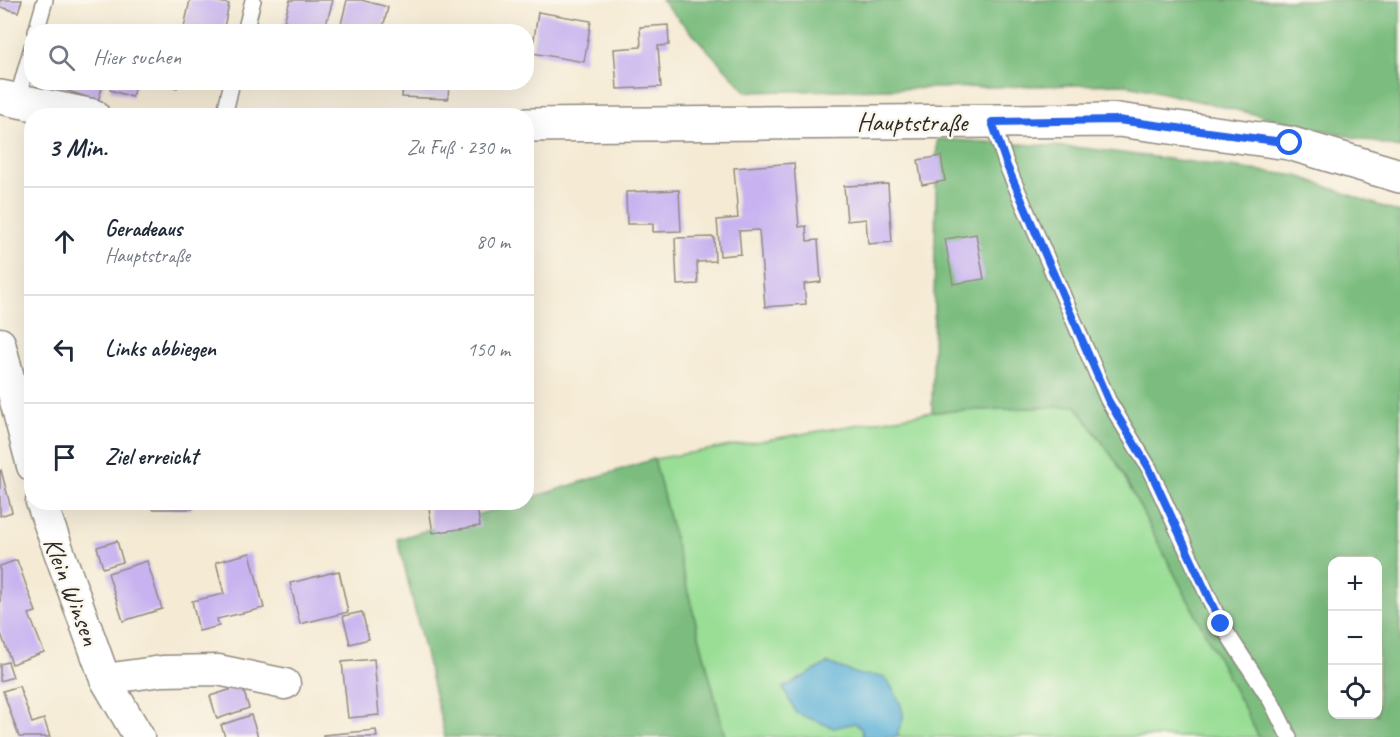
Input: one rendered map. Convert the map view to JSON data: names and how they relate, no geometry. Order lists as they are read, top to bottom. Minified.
{"streets":{"street":["Hauptstraße","Klein Winsen"]},"page":{"search":"Hier suchen","heading":["3 Min.","Zu Fuß · 230 m"],"list":[["Geradeaus","Hauptstraße","80 m"],["Links abbiegen","150 m"],"Ziel erreicht"],"map_buttons":["+","−"]}}
